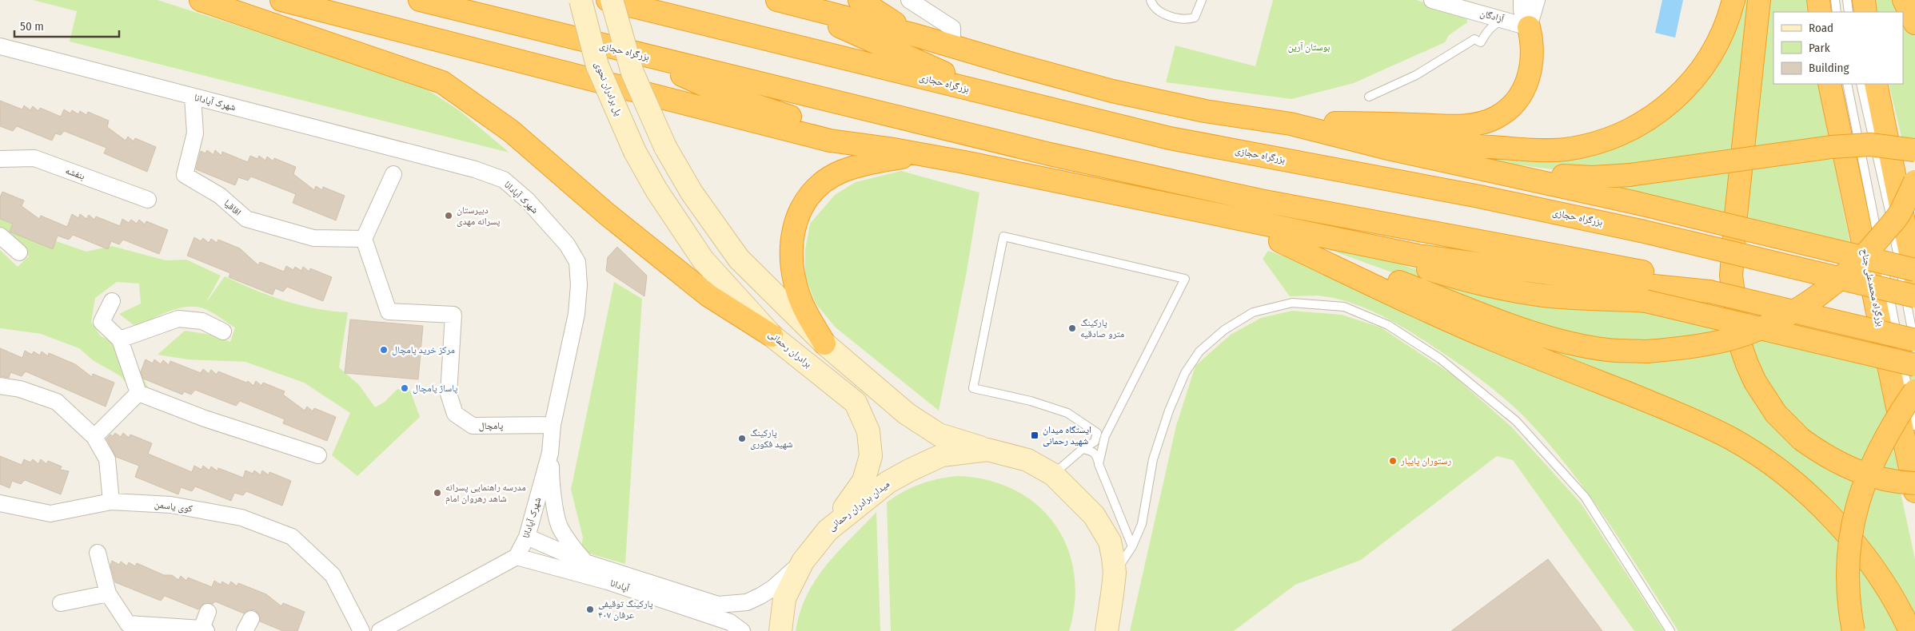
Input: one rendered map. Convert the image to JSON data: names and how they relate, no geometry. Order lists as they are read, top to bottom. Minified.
{"streets":{"highway":["بزرگراه حجازی","بزرگراه محمدعلی جناح"],"main road":["پل برادران نحوی","برادران رحمانی","میدان برادران رحمانی"],"street":["آزادگان","شهرک آپادانا","بنفشه","اقاقیا","پامچال","کوی یاسمن","آپادانا"]},"crossings":[["پل برادران نحوی","برادران رحمانی"],["شهرک آپادانا","اقاقیا"],["شهرک آپادانا","پامچال"],["شهرک آپادانا","آپادانا"],["اقاقیا","پامچال"],["برادران رحمانی","میدان برادران رحمانی"],["میدان برادران رحمانی","آپادانا"]],"parks":["بوستان آرین"],"places":{"other":["دبیرستان پسرانه مهدی","پارکینگ مترو صادقیه","مرکز خرید پامچال","پاساژ پامچال","پارکینگ شهید فکوری","رستوران پایپار","مدرسه راهنمایی پسرانه شاهد رهروان امام","پارکینگ توقیفی عرفان ۴۰۷"],"transit":["ایستگاه میدان شهید رحمانی"]},"legend":["Road","Park","Building"],"scale_bar":"50 m"}
